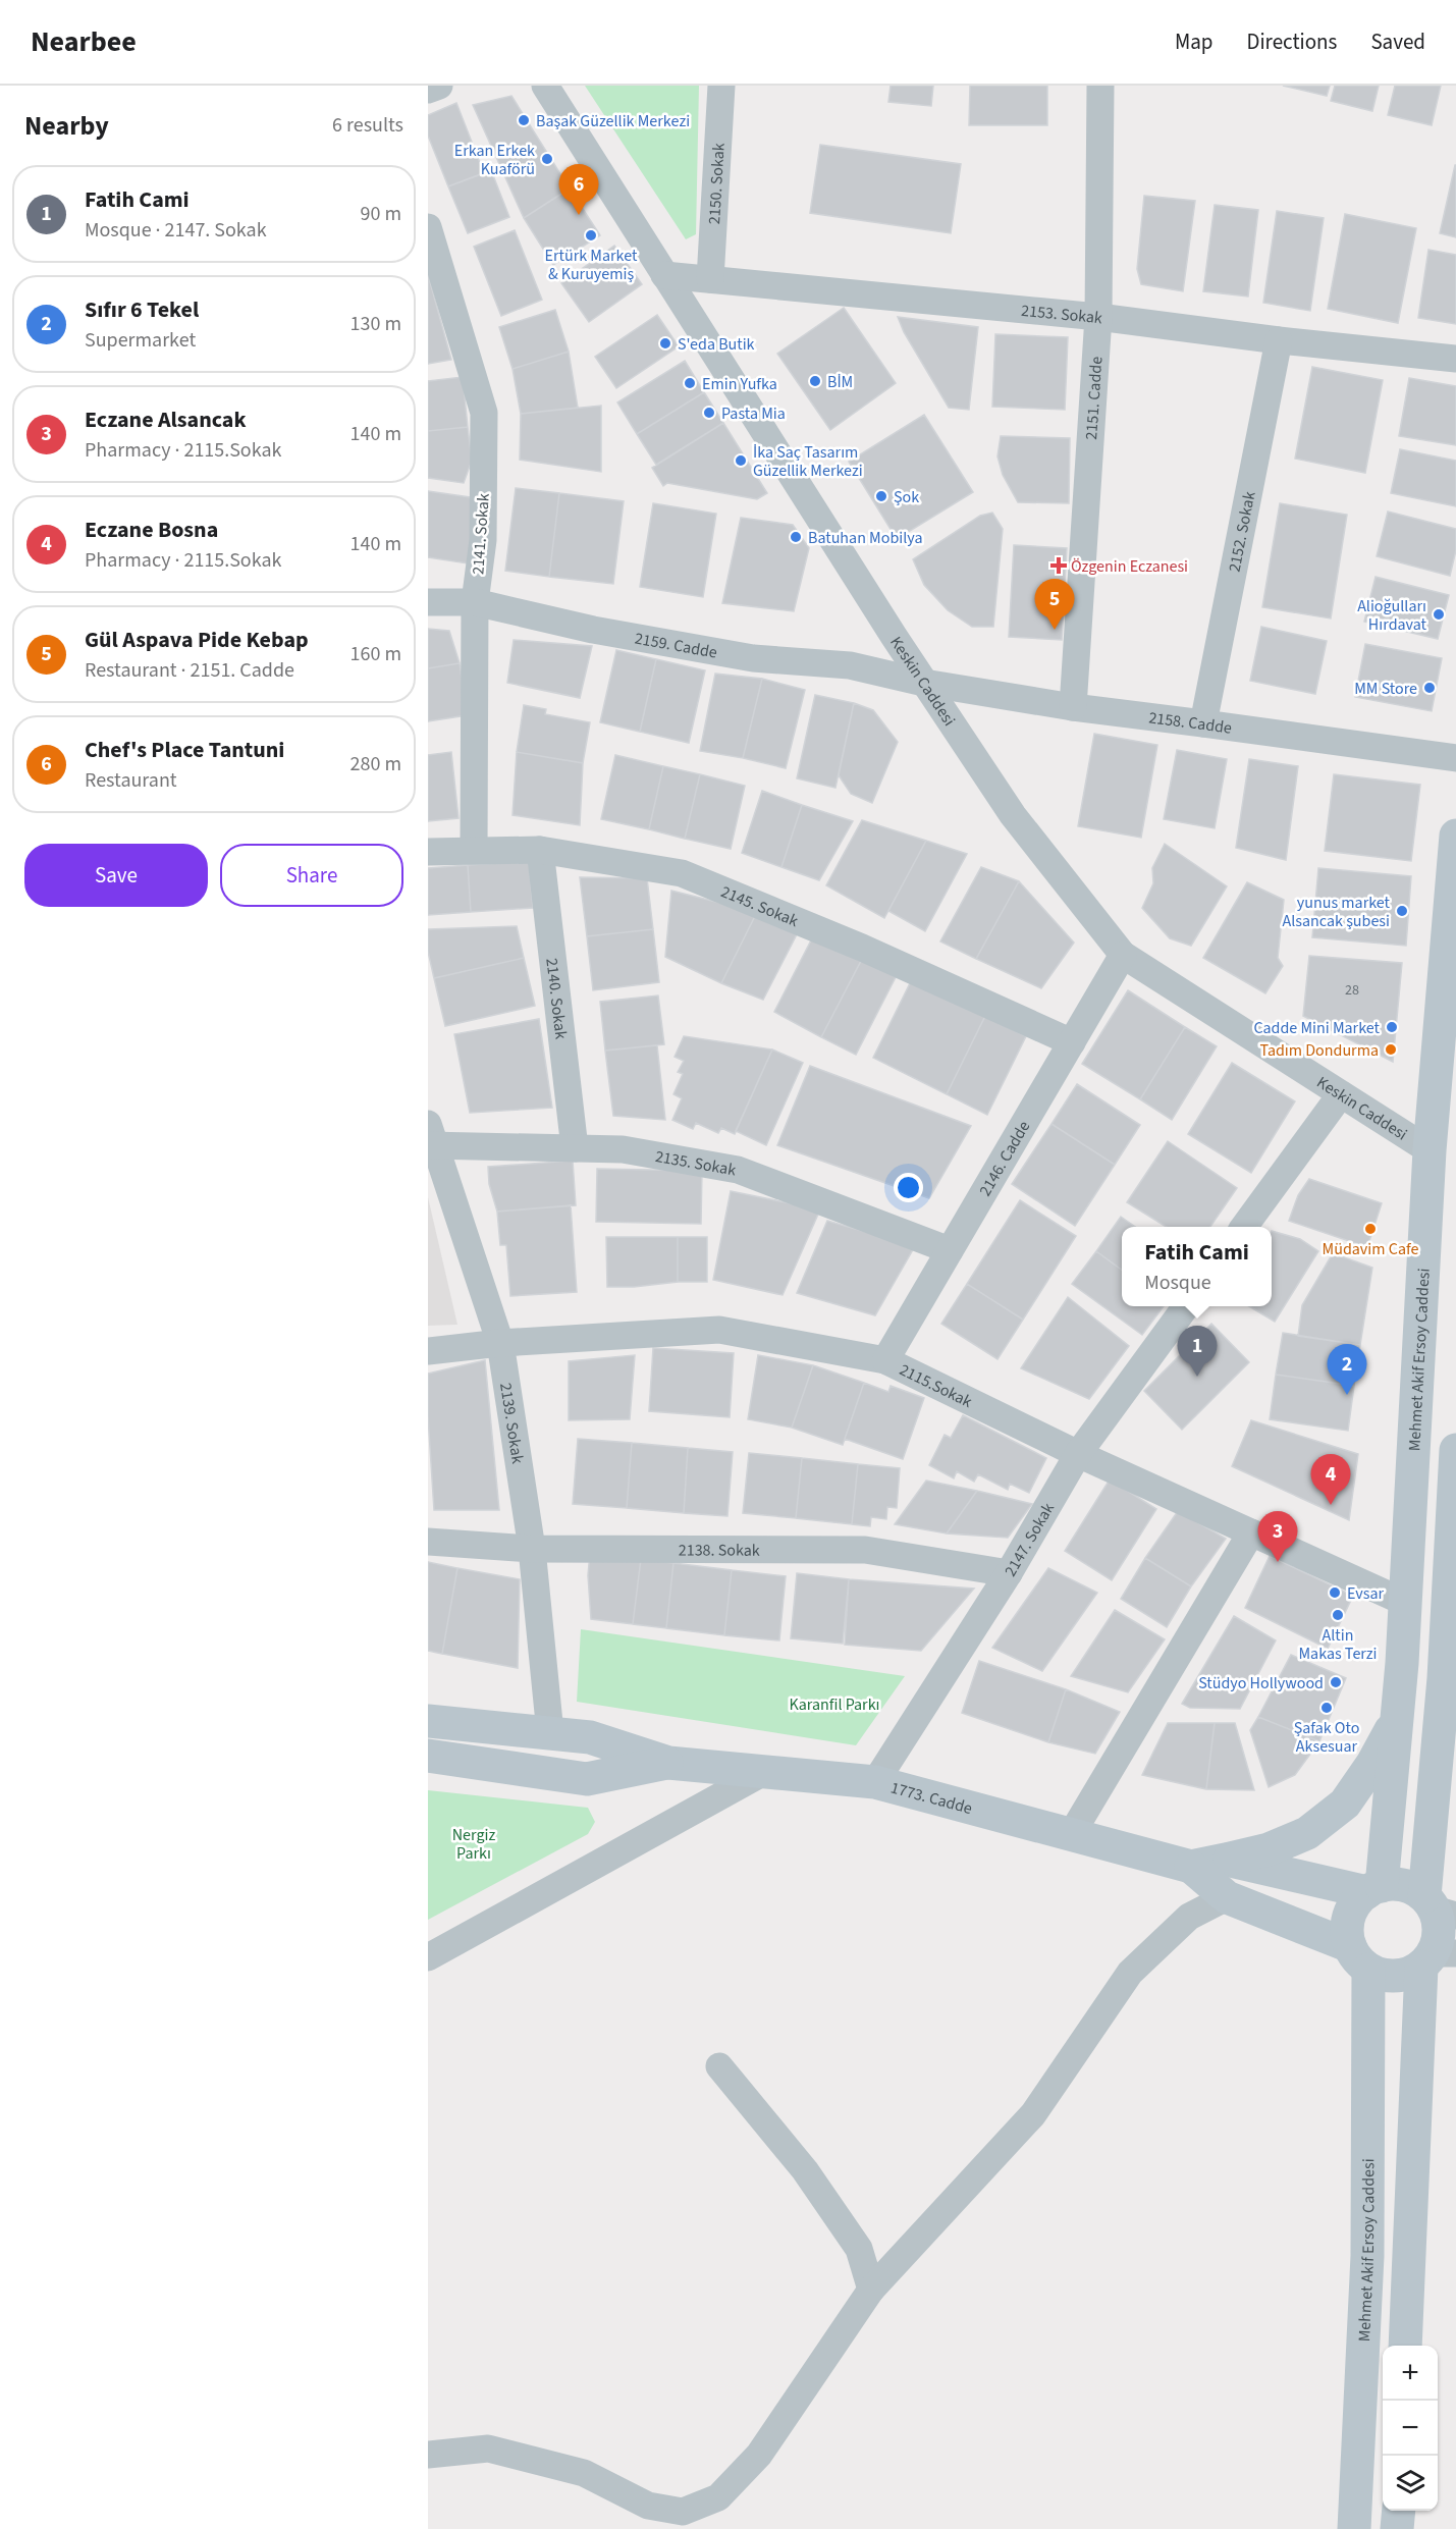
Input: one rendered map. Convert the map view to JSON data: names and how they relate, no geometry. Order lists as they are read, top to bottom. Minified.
{"streets":{"street":["2150. Sokak","2153. Sokak","2151. Cadde","2152. Sokak","2141. Sokak","2159. Cadde","Keskin Caddesi","2158. Cadde","2145. Sokak","2140. Sokak","2146. Cadde","2135. Sokak","Mehmet Akif Ersoy Caddesi","2115.Sokak","2139. Sokak","2147. Sokak","2138. Sokak","1773. Cadde"]},"crossings":[["2150. Sokak","2153. Sokak"],["2153. Sokak","2151. Cadde"],["2153. Sokak","2152. Sokak"],["2153. Sokak","Keskin Caddesi"],["2151. Cadde","2158. Cadde"],["2152. Sokak","2158. Cadde"],["2141. Sokak","2159. Cadde"],["2141. Sokak","2145. Sokak"],["2159. Cadde","Keskin Caddesi"],["2159. Cadde","2158. Cadde"],["Keskin Caddesi","2158. Cadde"],["Keskin Caddesi","2146. Cadde"],["Keskin Caddesi","Mehmet Akif Ersoy Caddesi"],["2145. Sokak","2140. Sokak"],["2145. Sokak","2146. Cadde"],["2140. Sokak","2135. Sokak"],["2146. Cadde","2135. Sokak"],["2146. Cadde","2115.Sokak"],["2135. Sokak","2139. Sokak"],["Mehmet Akif Ersoy Caddesi","2115.Sokak"],["Mehmet Akif Ersoy Caddesi","1773. Cadde"],["2115.Sokak","2139. Sokak"],["2115.Sokak","2147. Sokak"],["2139. Sokak","2138. Sokak"],["2139. Sokak","1773. Cadde"],["2147. Sokak","2138. Sokak"],["2147. Sokak","1773. Cadde"]],"parks":["Karanfil Parkı","Nergiz Parkı"],"places":{"other":["Başak Güzellik Merkezi","Erkan Erkek Kuaförü","Ertürk Market & Kuruyemiş","S'eda Butik","BİM","Emin Yufka","Pasta Mia","İka Saç Tasarım Güzellik Merkezi","Şok","Batuhan Mobilya","Alioğulları Hırdavat","MM Store","yunus market Alsancak şubesi","Cadde Mini Market","Tadım Dondurma","Müdavim Cafe","Evsar","Altin Makas Terzi","Stüdyo Hollywood","Şafak Oto Aksesuar"],"health":["Özgenin Eczanesi"]},"house_numbers":["28"],"page":{"header":"Nearbee","nav":["Map","Directions","Saved"],"heading":["Nearby","6 results"],"pins":["6","5","1","2","4","3"],"list":[{"mark":"1","name":"Fatih Cami","note":"Mosque · 2147. Sokak","value":"90 m"},{"mark":"2","name":"Sıfır 6 Tekel","note":"Supermarket","value":"130 m"},{"mark":"3","name":"Eczane Alsancak","note":"Pharmacy · 2115.Sokak","value":"140 m"},{"mark":"4","name":"Eczane Bosna","note":"Pharmacy · 2115.Sokak","value":"140 m"},{"mark":"5","name":"Gül Aspava Pide Kebap","note":"Restaurant · 2151. Cadde","value":"160 m"},{"mark":"6","name":"Chef's Place Tantuni","note":"Restaurant","value":"280 m"}],"buttons":["Save","Share"],"popup":["Fatih Cami","Mosque"],"map_buttons":["+","−"]}}
